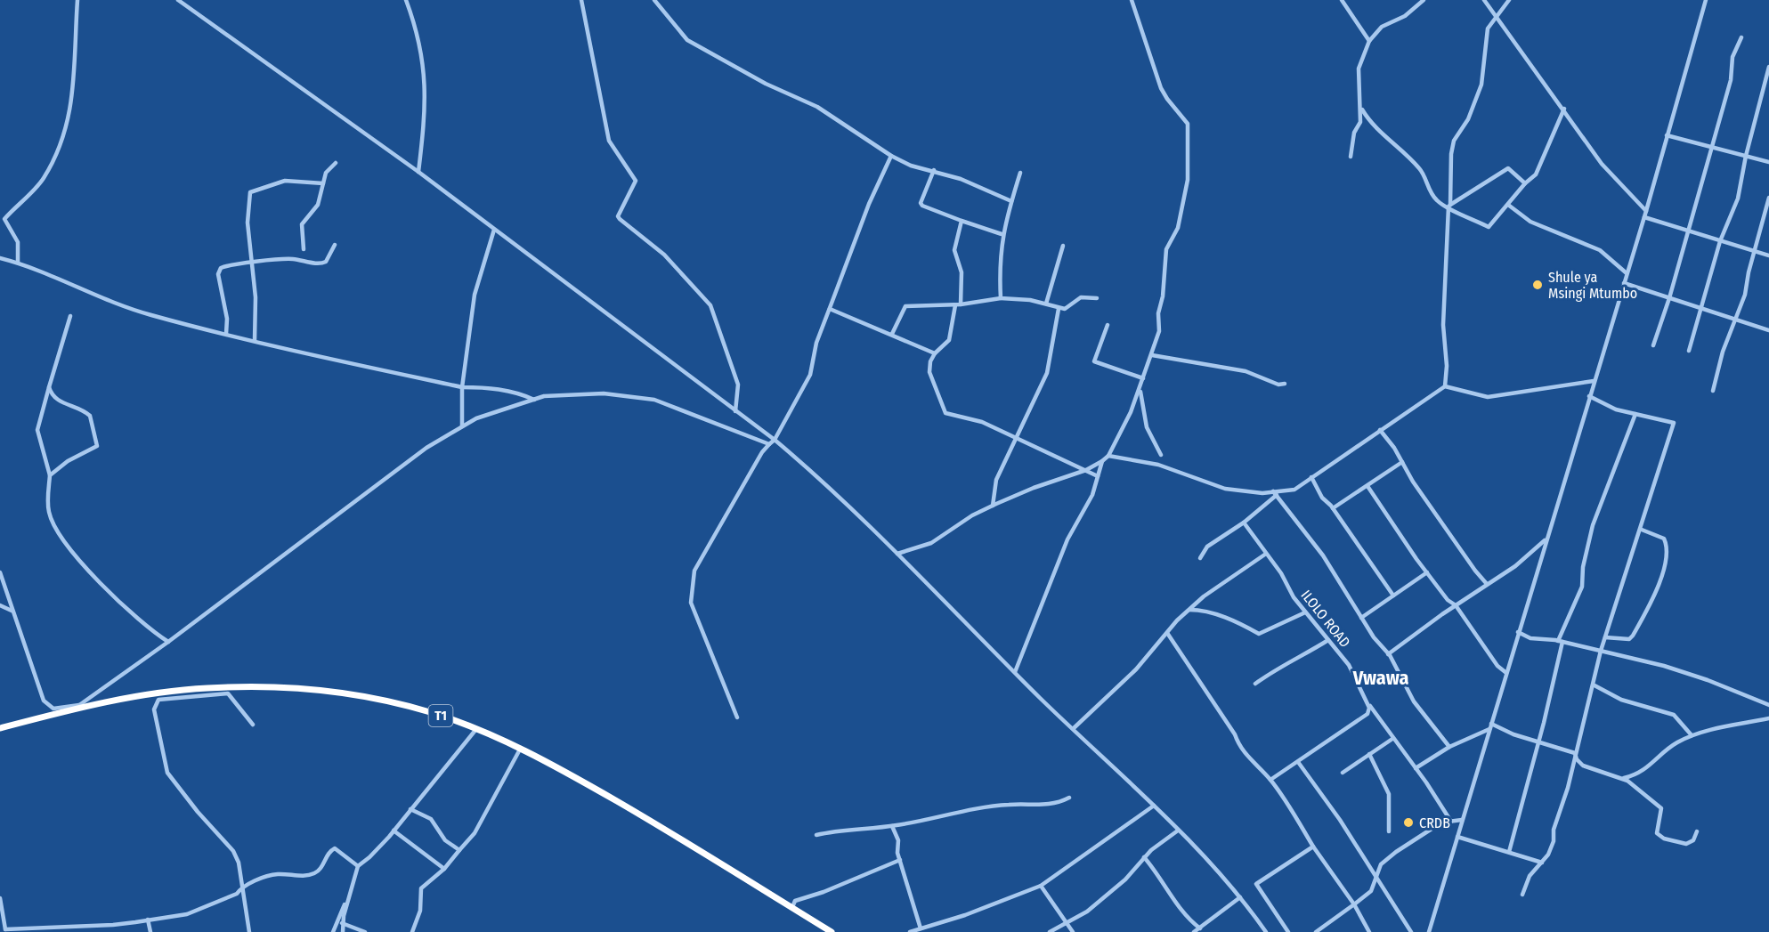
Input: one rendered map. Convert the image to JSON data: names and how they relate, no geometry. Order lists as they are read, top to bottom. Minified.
{"streets":{"highway":["T1"],"street":["ILOLO ROAD"]},"districts":["Vwawa"],"places":["Shule ya Msingi Mtumbo","CRDB"]}
